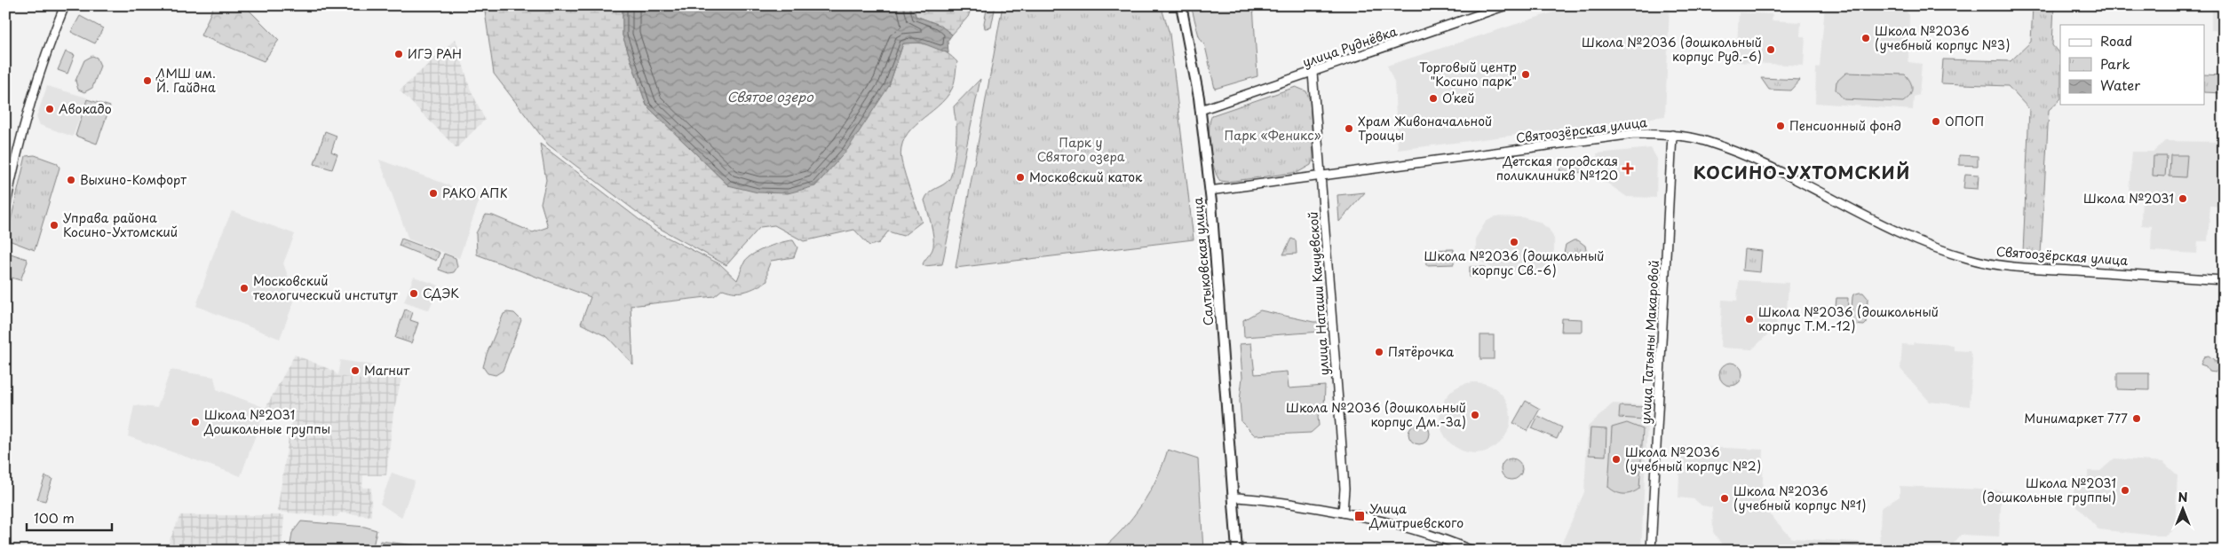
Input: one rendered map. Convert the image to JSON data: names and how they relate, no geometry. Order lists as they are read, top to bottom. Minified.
{"streets":{"main road":["Салтыковская улица"],"street":["улица Руднёвка","Святоозёрская улица","улица Наташи Качуевской","улица Татьяны Макаровой"]},"crossings":[["улица Руднёвка","Салтыковская улица"],["улица Руднёвка","улица Наташи Качуевской"],["Святоозёрская улица","Салтыковская улица"],["Святоозёрская улица","улица Наташи Качуевской"],["Святоозёрская улица","улица Татьяны Макаровой"]],"districts":["КОСИНО-УХТОМСКИЙ"],"water":["Святое озеро"],"parks":["Парк «Феникс»","Парк у Святого озера"],"places":{"other":["Школа №2036 (учебный корпус №3)","Школа №2036 (дошкольный корпус Руд.-6)","ИГЭ РАН","Торговый центр \"Косино парк\"","ДМШ им. Й. Гайдна","О’кей","Авокадо","ОПОП","Пенсионный фонд","Храм Живоначальной Троицы","Московский каток","Выхино-Комфорт","РАКО АПК","Школа №2031","Управа района Косино-Ухтомский","Школа №2036 (дошкольный корпус Св.-6)","Московский теологический институт","СДЭК","Школа №2036 (дошкольный корпус Т.М.-12)","Пятёрочка","Магнит","Школа №2036 (дошкольный корпус Дм.-3а)","Минимаркет 777","Школа №2031 Дошкольные группы","Школа №2036 (учебный корпус №2)","Школа №2031 (дошкольные группы)","Школа №2036 (учебный корпус №1)"],"health":["Детская городская поликлиникв №120"],"transit":["Улица Дмитриевского"]},"legend":["Road","Park","Water"],"scale_bar":"100 m","north":"top"}
